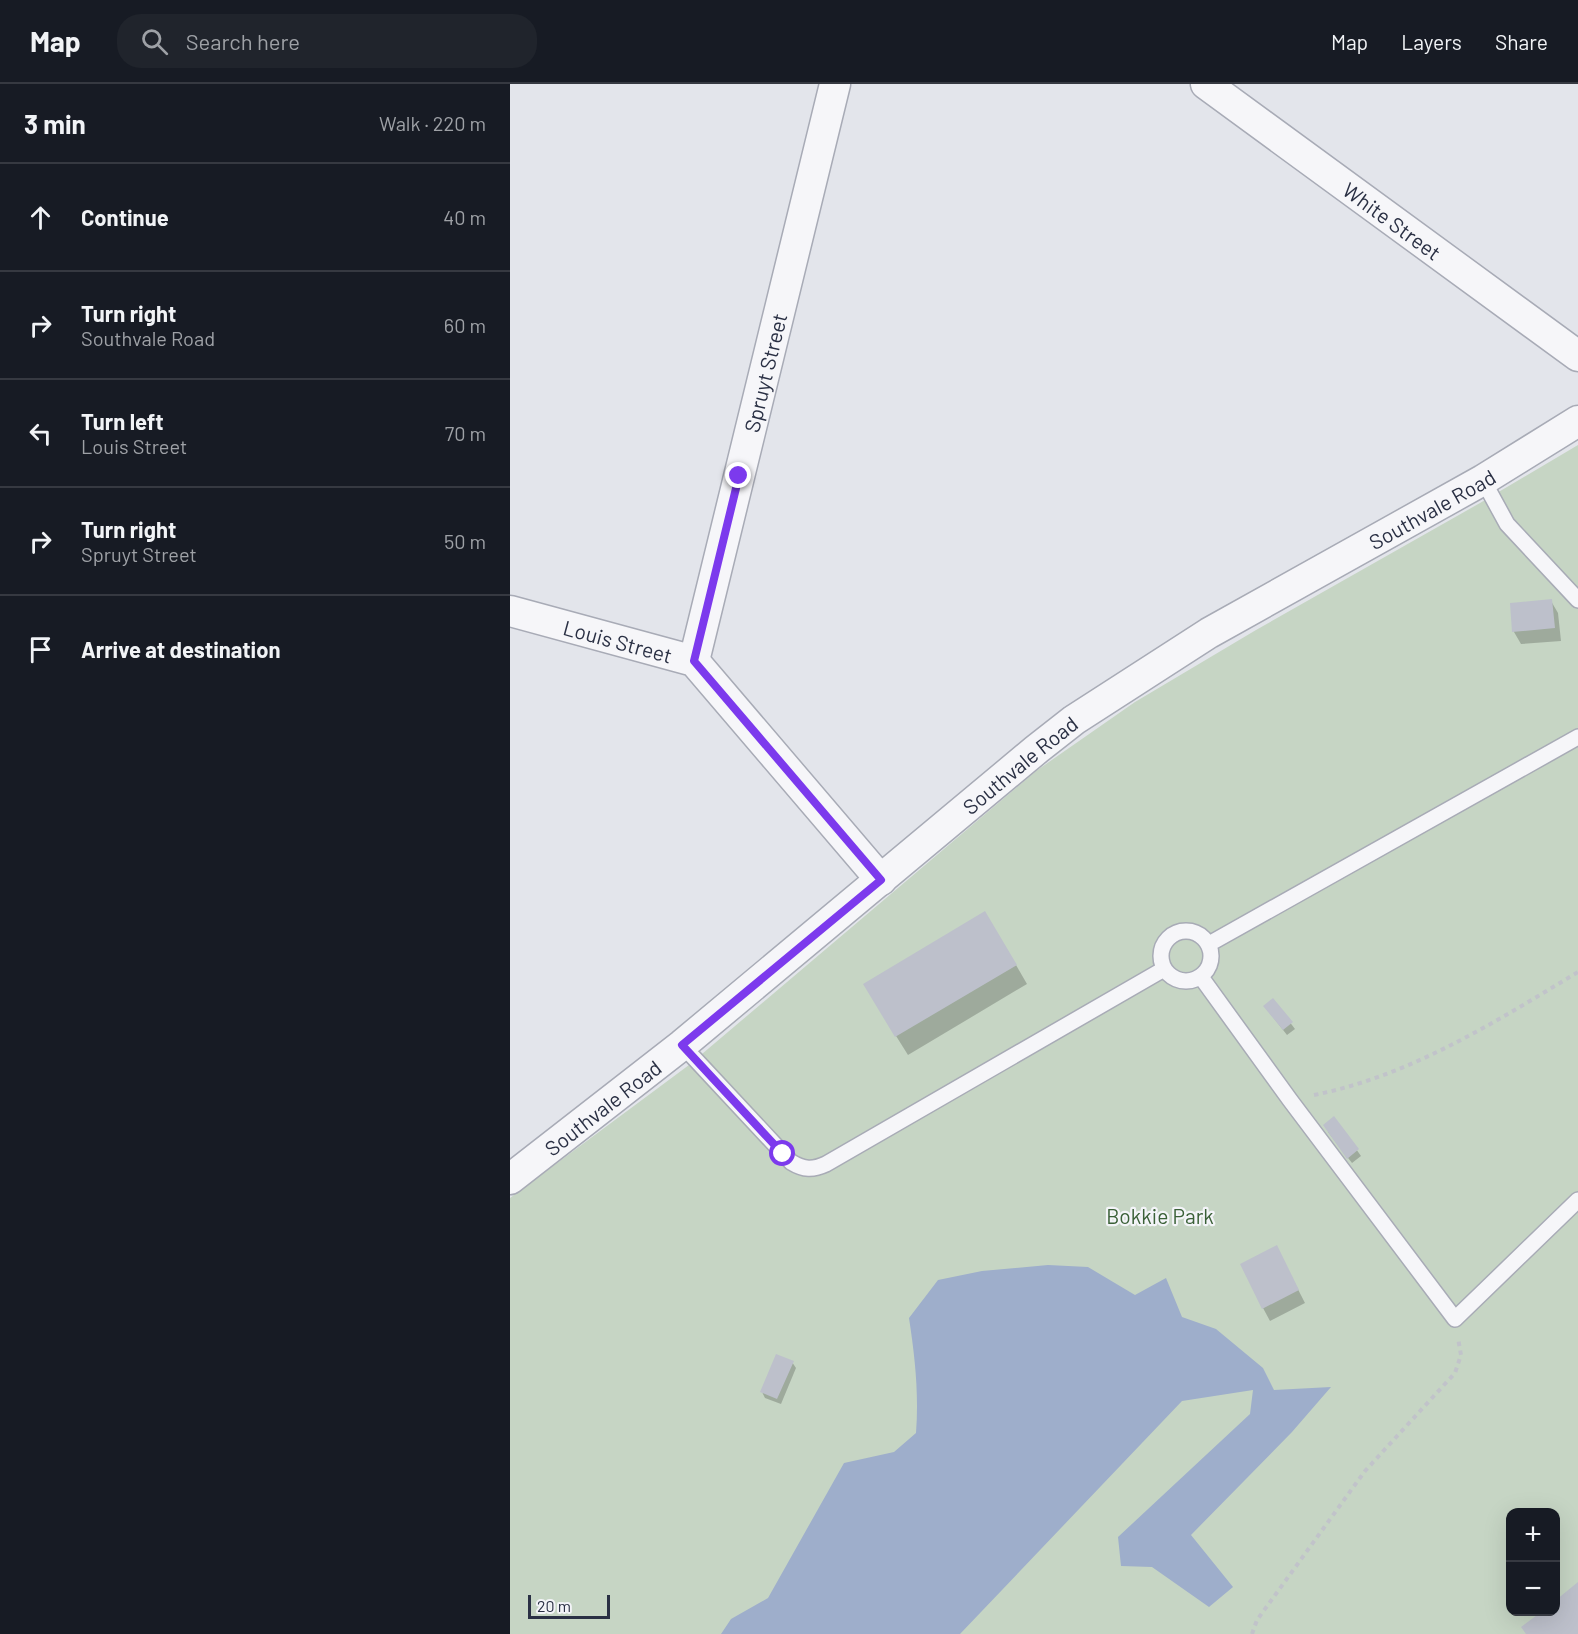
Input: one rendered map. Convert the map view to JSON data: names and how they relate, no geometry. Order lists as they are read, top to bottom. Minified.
{"streets":{"street":["White Street","Spruyt Street","Southvale Road","Louis Street"]},"crossings":[["Spruyt Street","Louis Street"],["Southvale Road","Louis Street"]],"parks":["Bokkie Park"],"scale_bar":"20 m","page":{"header":"Map","search":"Search here","nav":["Map","Layers","Share"],"heading":["3 min","Walk · 220 m"],"list":[["Continue","40 m"],["Turn right","Southvale Road","60 m"],["Turn left","Louis Street","70 m"],["Turn right","Spruyt Street","50 m"],"Arrive at destination"],"map_buttons":["+","−"],"scale":"20 m"}}
